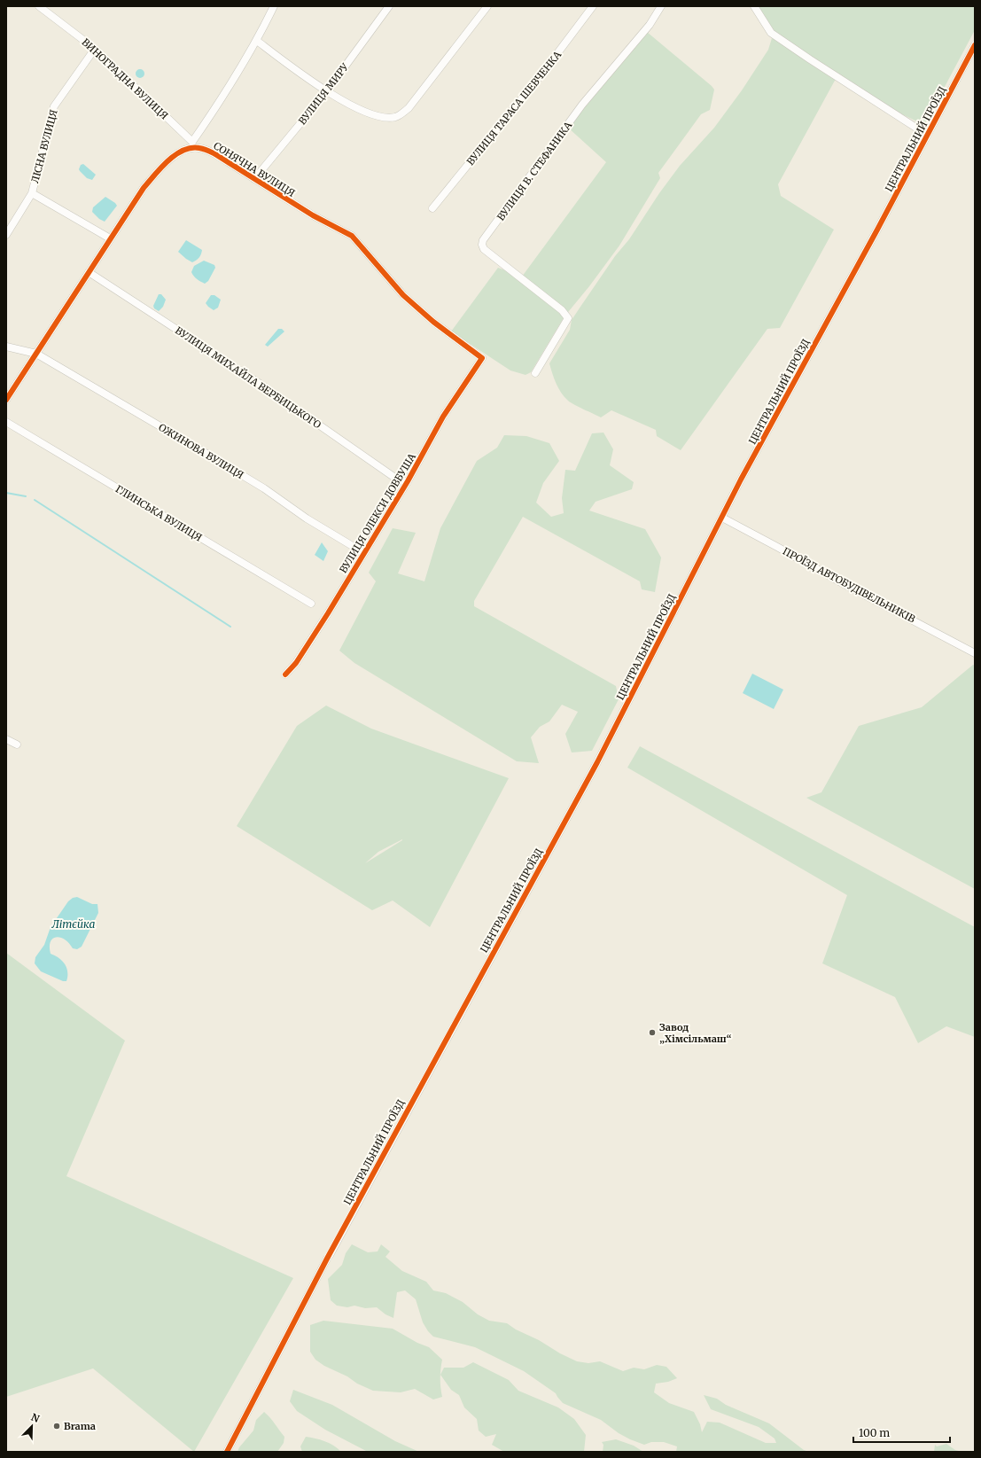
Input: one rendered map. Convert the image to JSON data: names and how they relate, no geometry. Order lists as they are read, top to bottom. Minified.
{"streets":{"street":["ВИНОГРАДНА ВУЛИЦЯ","ВУЛИЦЯ МИРУ","ВУЛИЦЯ ТАРАСА ШЕВЧЕНКА","ЦЕНТРАЛЬНИЙ ПРОЇЗД","ЛІСНА ВУЛИЦЯ","СОНЯЧНА ВУЛИЦЯ","ВУЛИЦЯ В. СТЕФАНИКА","ВУЛИЦЯ МИХАЙЛА ВЕРБИЦЬКОГО","ОЖИНОВА ВУЛИЦЯ","ГЛИНСЬКА ВУЛИЦЯ","ВУЛИЦЯ ОЛЕКСИ ДОВБУША","ПРОЇЗД АВТОБУДІВЕЛЬНИКІВ"]},"crossings":[["ВИНОГРАДНА ВУЛИЦЯ","ЛІСНА ВУЛИЦЯ"],["ВИНОГРАДНА ВУЛИЦЯ","СОНЯЧНА ВУЛИЦЯ"],["ВУЛИЦЯ МИРУ","СОНЯЧНА ВУЛИЦЯ"],["ЦЕНТРАЛЬНИЙ ПРОЇЗД","ПРОЇЗД АВТОБУДІВЕЛЬНИКІВ"],["СОНЯЧНА ВУЛИЦЯ","ВУЛИЦЯ ОЛЕКСИ ДОВБУША"],["ВУЛИЦЯ МИХАЙЛА ВЕРБИЦЬКОГО","ВУЛИЦЯ ОЛЕКСИ ДОВБУША"],["ОЖИНОВА ВУЛИЦЯ","ВУЛИЦЯ ОЛЕКСИ ДОВБУША"]],"water":["Літєйка"],"places":["Завод „Хімсільмаш“","Brama"],"scale_bar":"100 m","north":"top right"}
